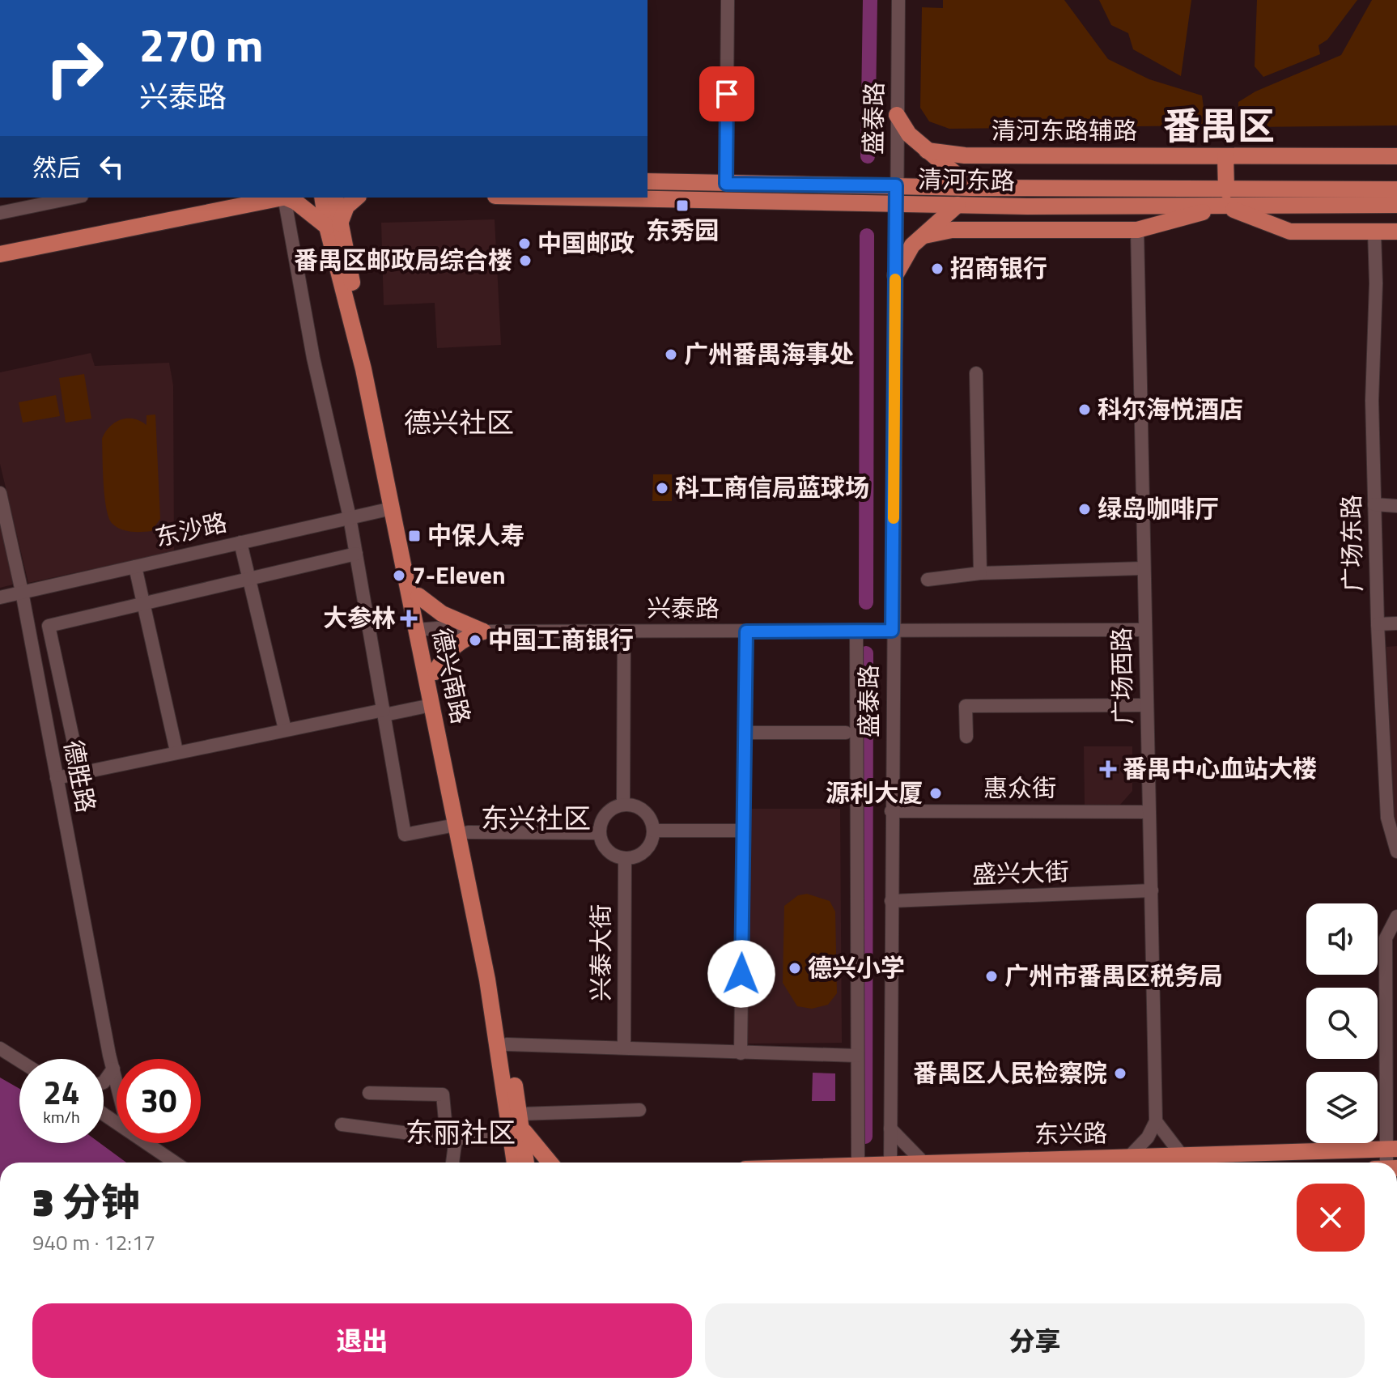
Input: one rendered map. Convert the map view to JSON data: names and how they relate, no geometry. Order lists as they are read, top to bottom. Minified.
{"streets":{"main road":["清河东路辅路","清河东路","德兴南路","东兴路"],"street":["盛泰路","东沙路","广场东路","兴泰路","广场西路","德胜路","惠众街","盛兴大街","兴泰大街"]},"crossings":[["盛泰路","清河东路"],["盛泰路","兴泰路"],["盛泰路","惠众街"],["盛泰路","盛兴大街"],["东沙路","德兴南路"],["东沙路","德胜路"],["兴泰路","德兴南路"],["兴泰路","广场西路"],["广场西路","惠众街"],["广场西路","盛兴大街"]],"districts":["番禺区","德兴社区","东兴社区","东丽社区"],"places":{"transit":["东秀园","中保人寿"],"other":["中国邮政","番禺区邮政局综合楼","招商银行","广州番禺海事处","科尔海悦酒店","科工商信局蓝球场","绿岛咖啡厅","7-Eleven","中国工商银行","源利大厦","德兴小学","广州市番禺区税务局","番禺区人民检察院"],"health":["大参林","番禺中心血站大楼"]},"page":{"turn":["270 m","兴泰路"],"then":"然后","speed":"24 km/h","limit":"30","heading":["3 分钟","940 m · 12:17"],"buttons":["退出","分享"]}}
